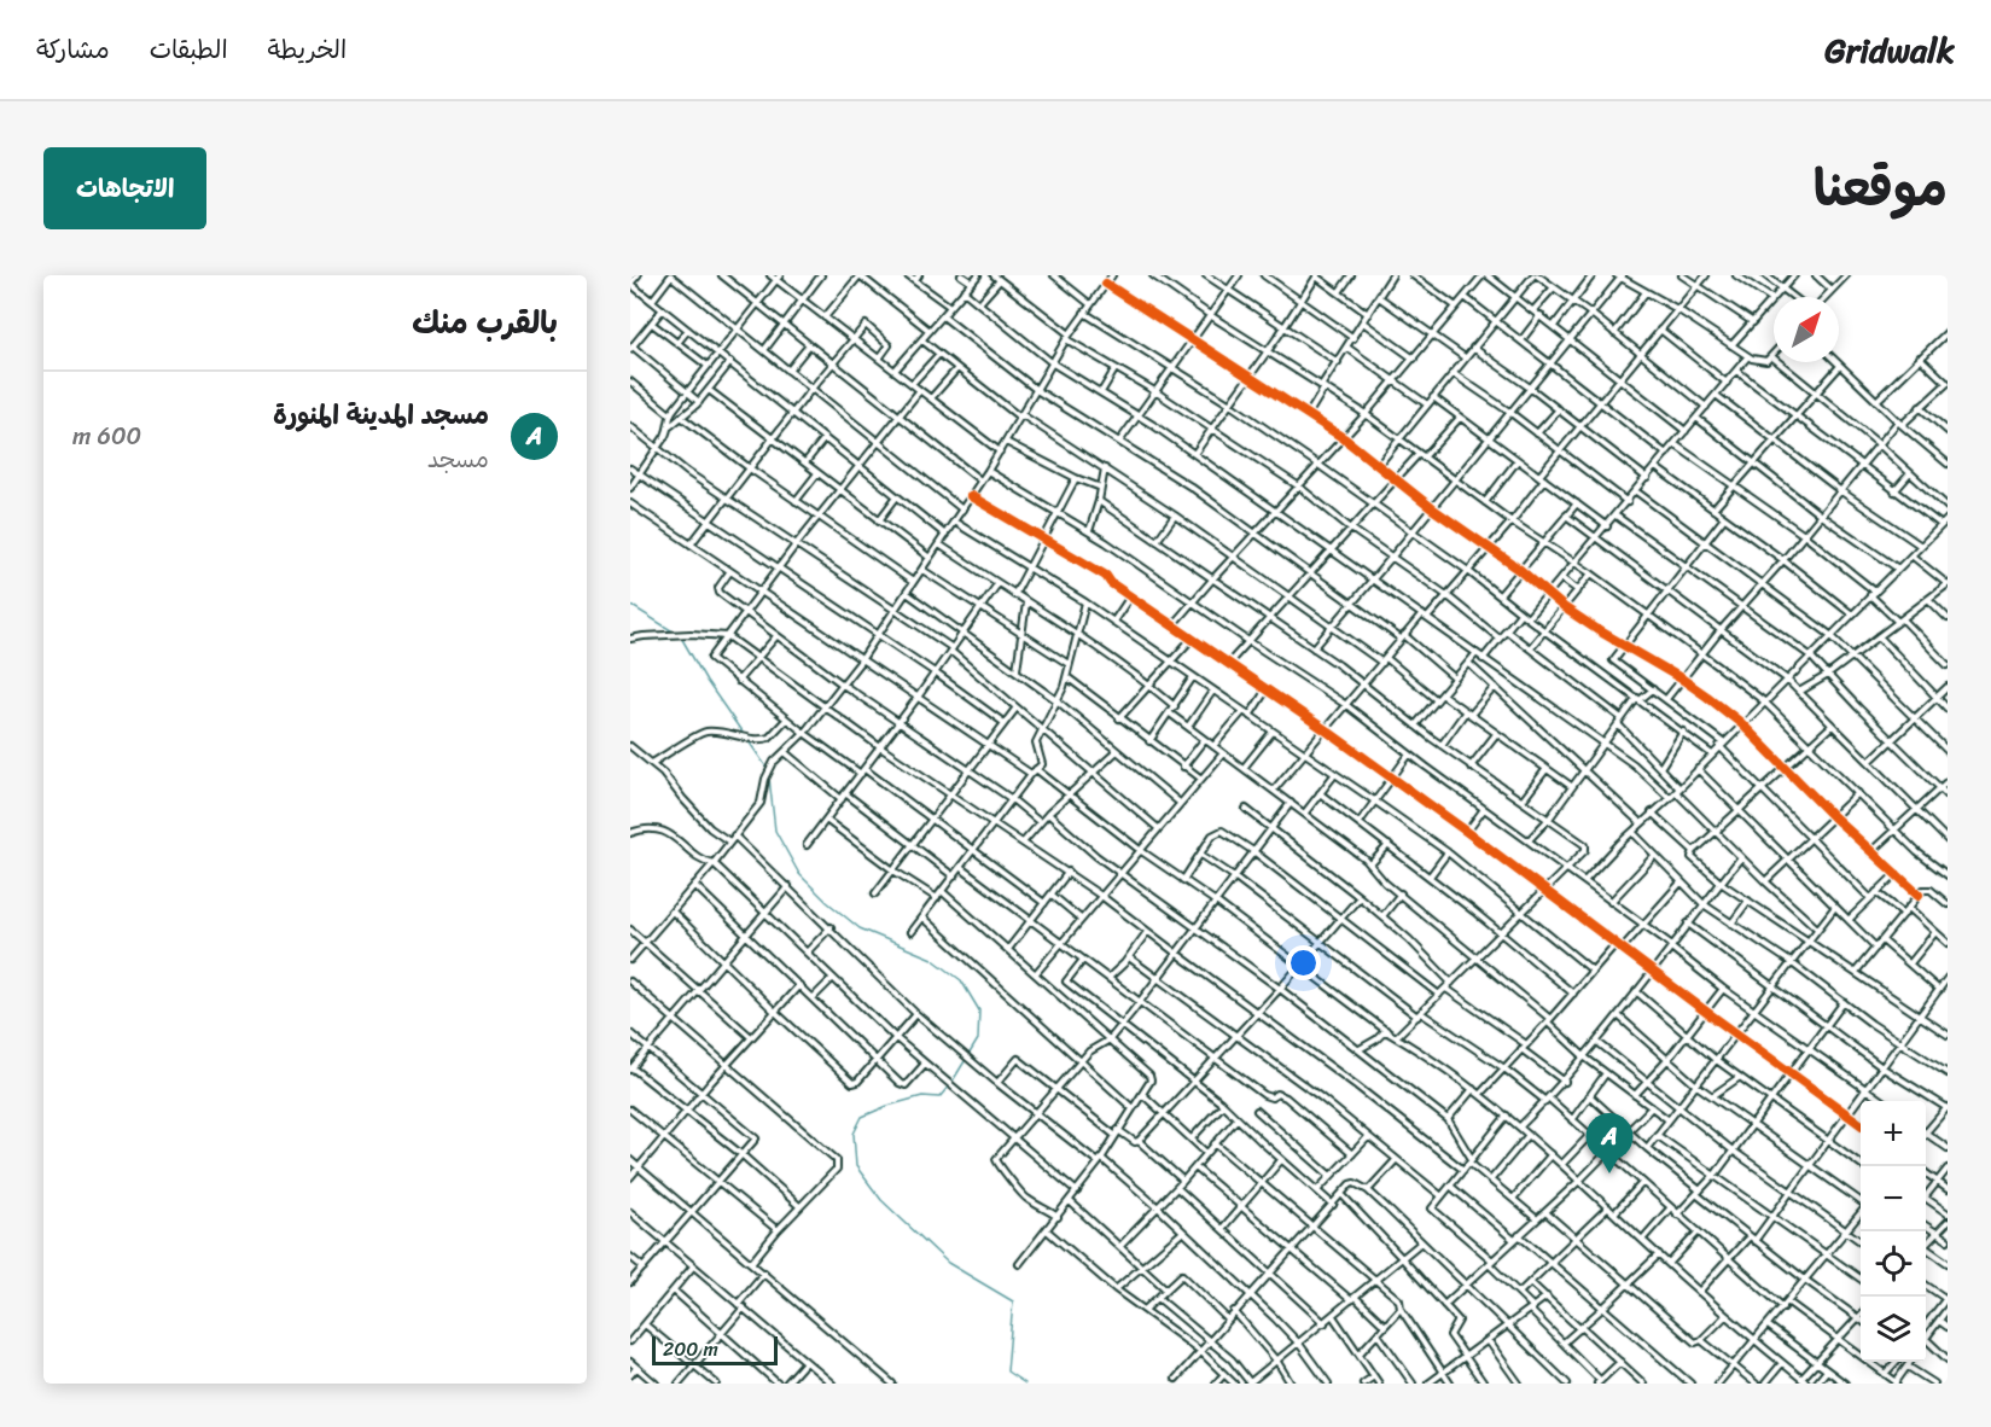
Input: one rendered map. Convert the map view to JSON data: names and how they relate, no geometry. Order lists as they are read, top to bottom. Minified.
{"scale_bar":"200 m","north":"top right","page":{"header":"Gridwalk","nav":["الخريطة","الطبقات","مشاركة"],"title":"موقعنا","buttons":"الاتجاهات","heading":"بالقرب منك","list":[{"mark":"A","name":"مسجد المدينة المنورة","note":"مسجد","value":"600 m"}],"map_buttons":["+","−"],"pins":"A","scale":"200 m"}}
